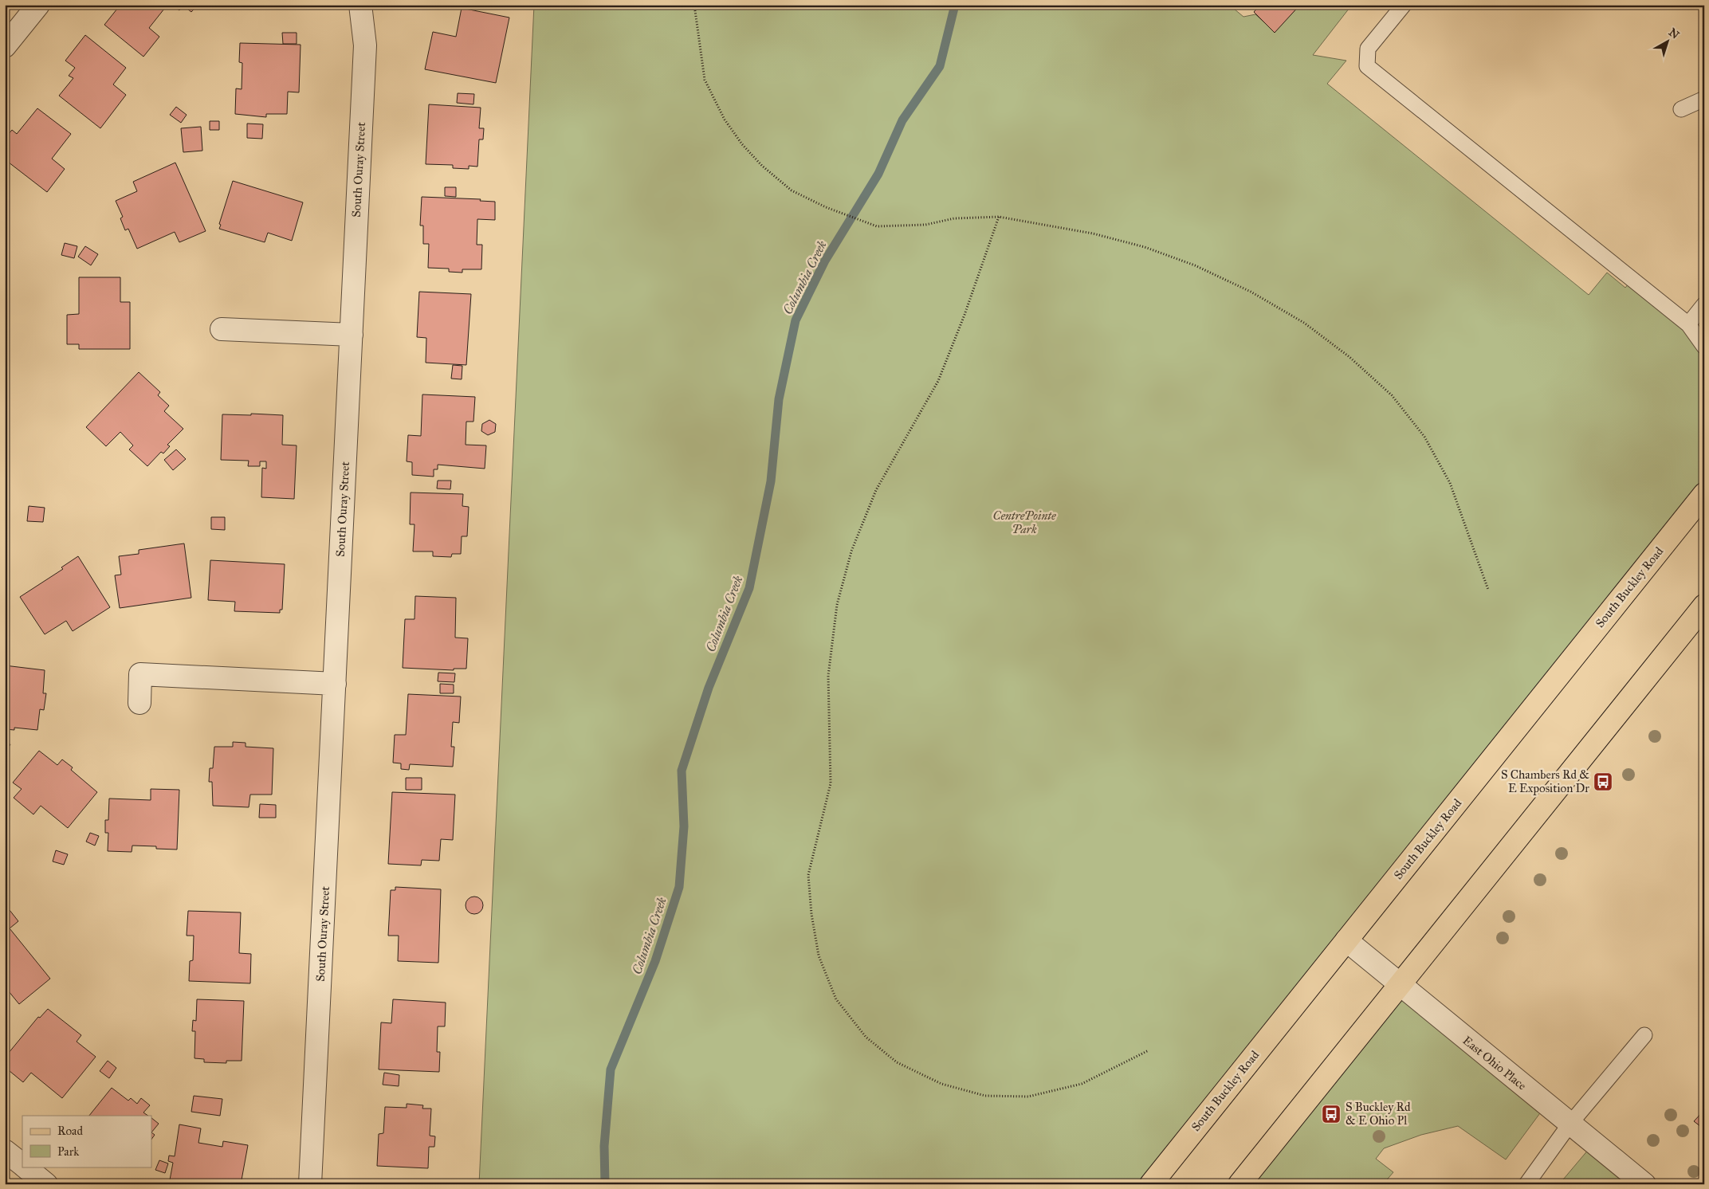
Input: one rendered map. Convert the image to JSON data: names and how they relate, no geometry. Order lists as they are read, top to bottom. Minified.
{"streets":{"main road":["South Buckley Road"],"street":["South Ouray Street","East Ohio Place"]},"crossings":[["South Buckley Road","East Ohio Place"]],"water":["Columbia Creek"],"parks":["CentrePointe Park"],"places":{"bus stop":["S Chambers Rd & E Exposition Dr","S Buckley Rd & E Ohio Pl"]},"legend":["Road","Park"],"north":"top right"}
